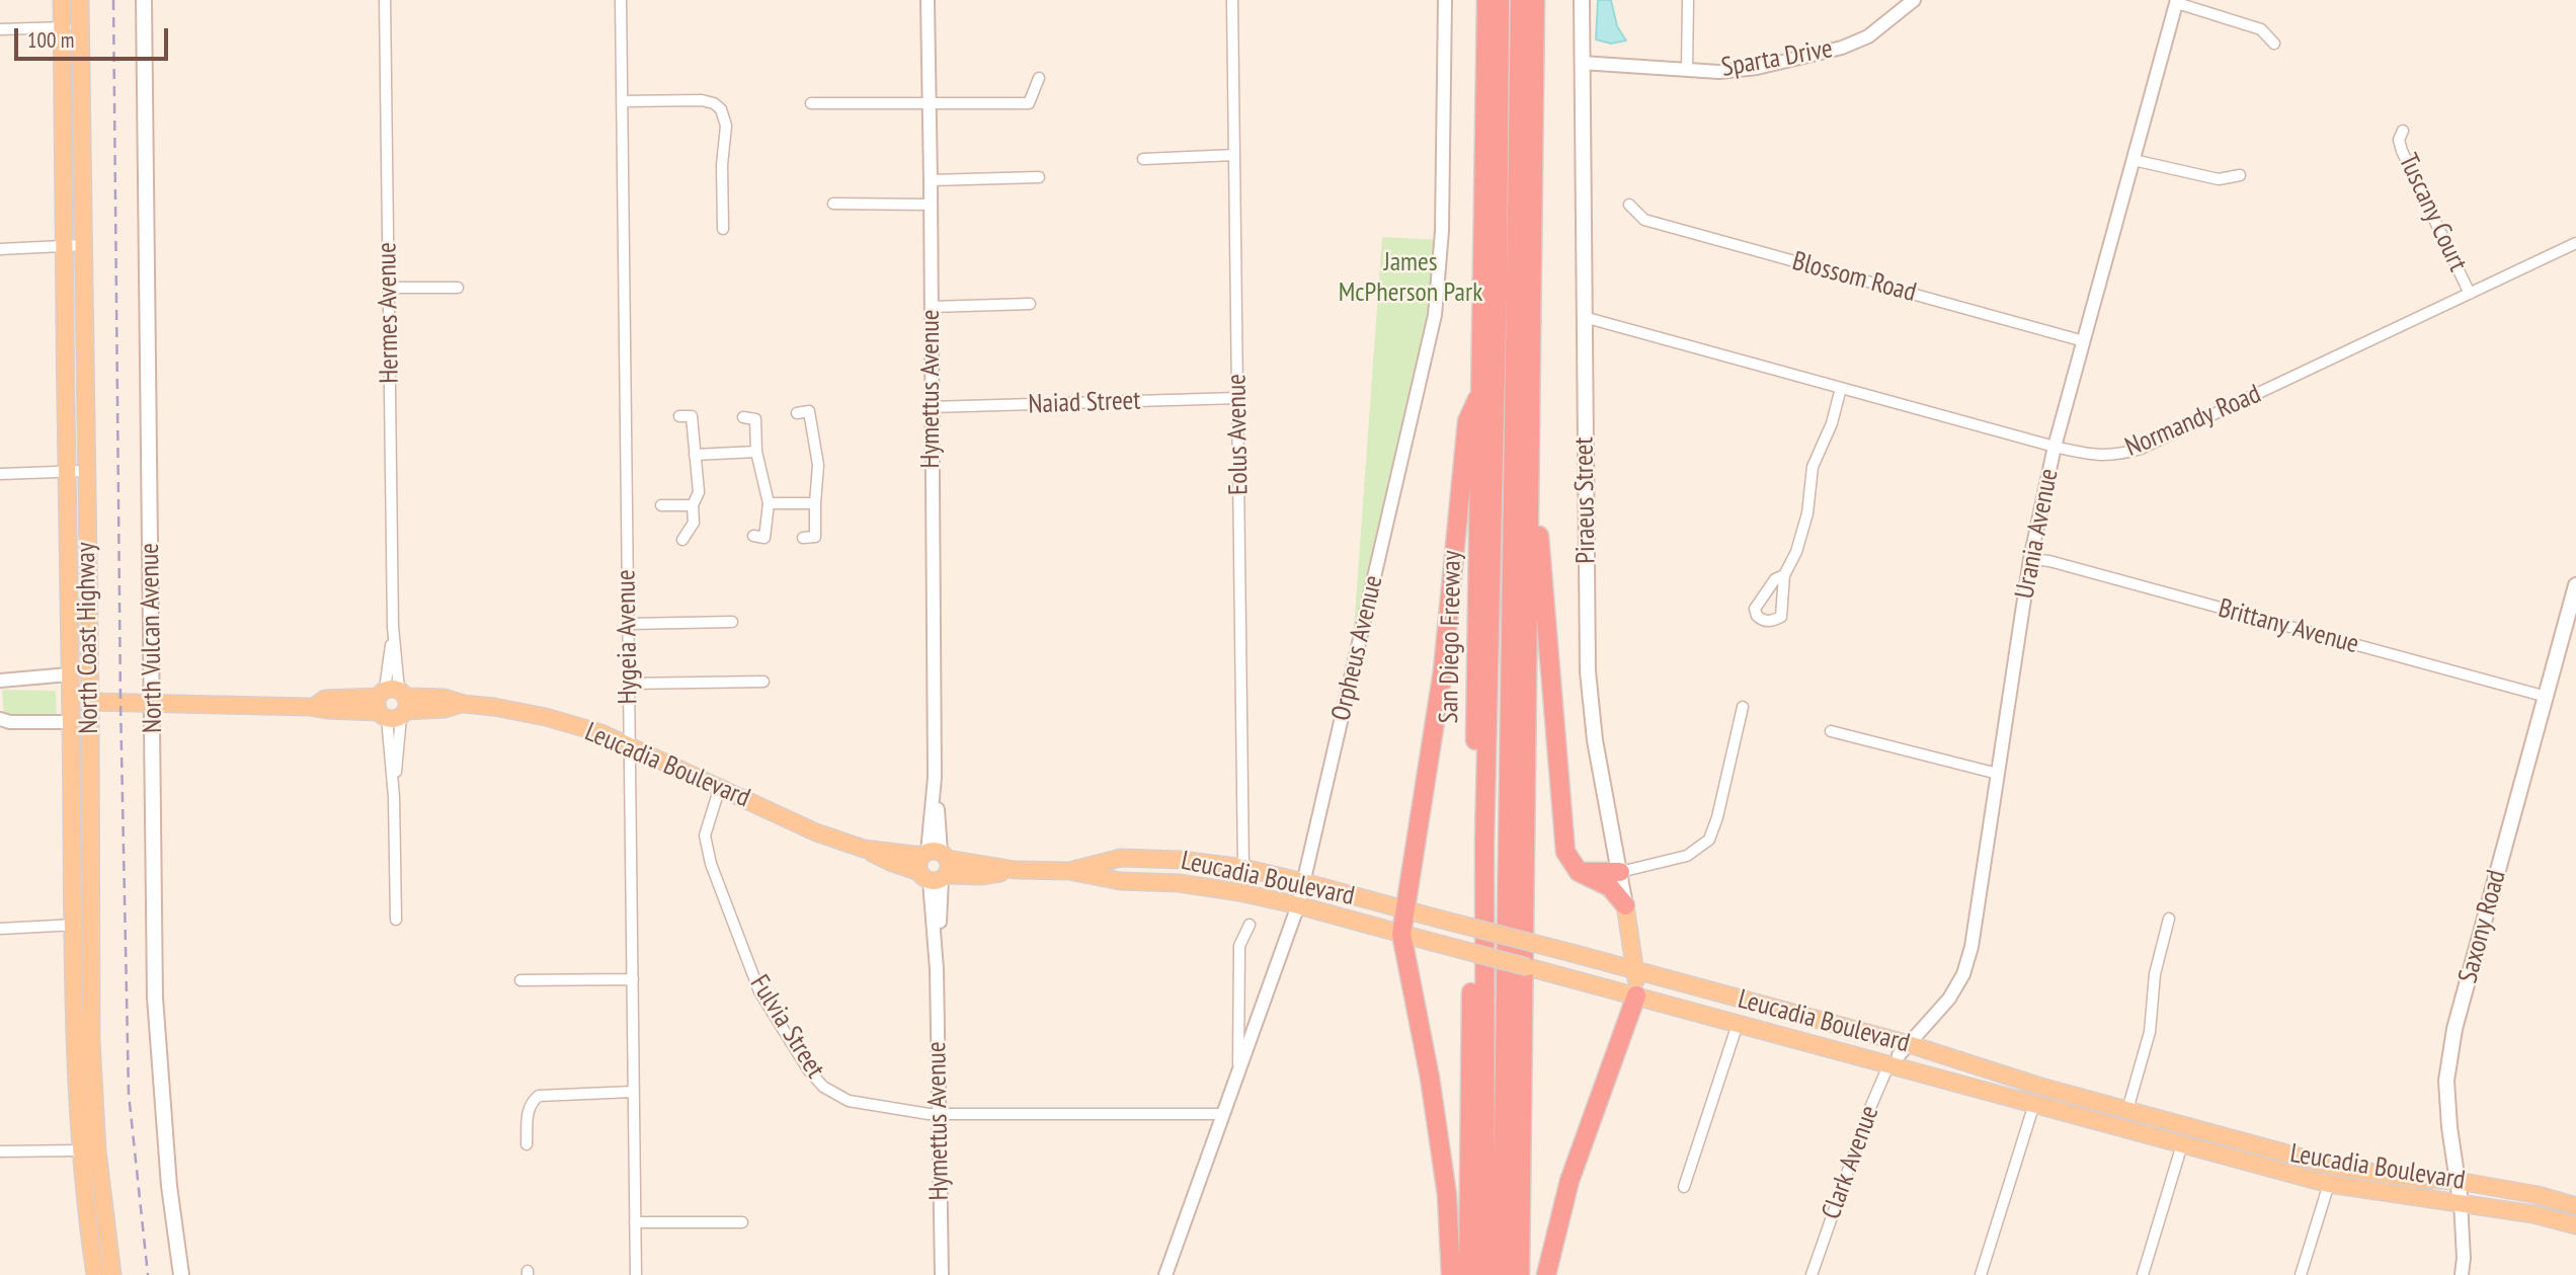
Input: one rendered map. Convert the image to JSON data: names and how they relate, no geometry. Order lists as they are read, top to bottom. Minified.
{"streets":{"highway":["San Diego Freeway"],"main road":["Piraeus Street","North Coast Highway","North Vulcan Avenue","Leucadia Boulevard","Saxony Road"],"street":["Sparta Drive","Tuscany Court","Blossom Road","Hermes Avenue","Hymettus Avenue","Naiad Street","Normandy Road","Eolus Avenue","Urania Avenue","Brittany Avenue","Hygeia Avenue","Orpheus Avenue","Fulvia Street","Clark Avenue"]},"crossings":[["Sparta Drive","Piraeus Street"],["Tuscany Court","Normandy Road"],["Blossom Road","Urania Avenue"],["Hermes Avenue","Leucadia Boulevard"],["Hymettus Avenue","Naiad Street"],["Hymettus Avenue","Leucadia Boulevard"],["Hymettus Avenue","Fulvia Street"],["Naiad Street","Eolus Avenue"],["Normandy Road","Piraeus Street"],["Normandy Road","Urania Avenue"],["Eolus Avenue","Leucadia Boulevard"],["Piraeus Street","Leucadia Boulevard"],["Urania Avenue","Brittany Avenue"],["Urania Avenue","Leucadia Boulevard"],["Urania Avenue","Clark Avenue"],["Brittany Avenue","Saxony Road"],["Hygeia Avenue","Leucadia Boulevard"],["North Coast Highway","Leucadia Boulevard"],["North Vulcan Avenue","Leucadia Boulevard"],["Orpheus Avenue","Leucadia Boulevard"],["Orpheus Avenue","Fulvia Street"],["Leucadia Boulevard","Saxony Road"],["Leucadia Boulevard","Fulvia Street"],["Leucadia Boulevard","Clark Avenue"]],"parks":["James McPherson Park"],"scale_bar":"100 m"}
